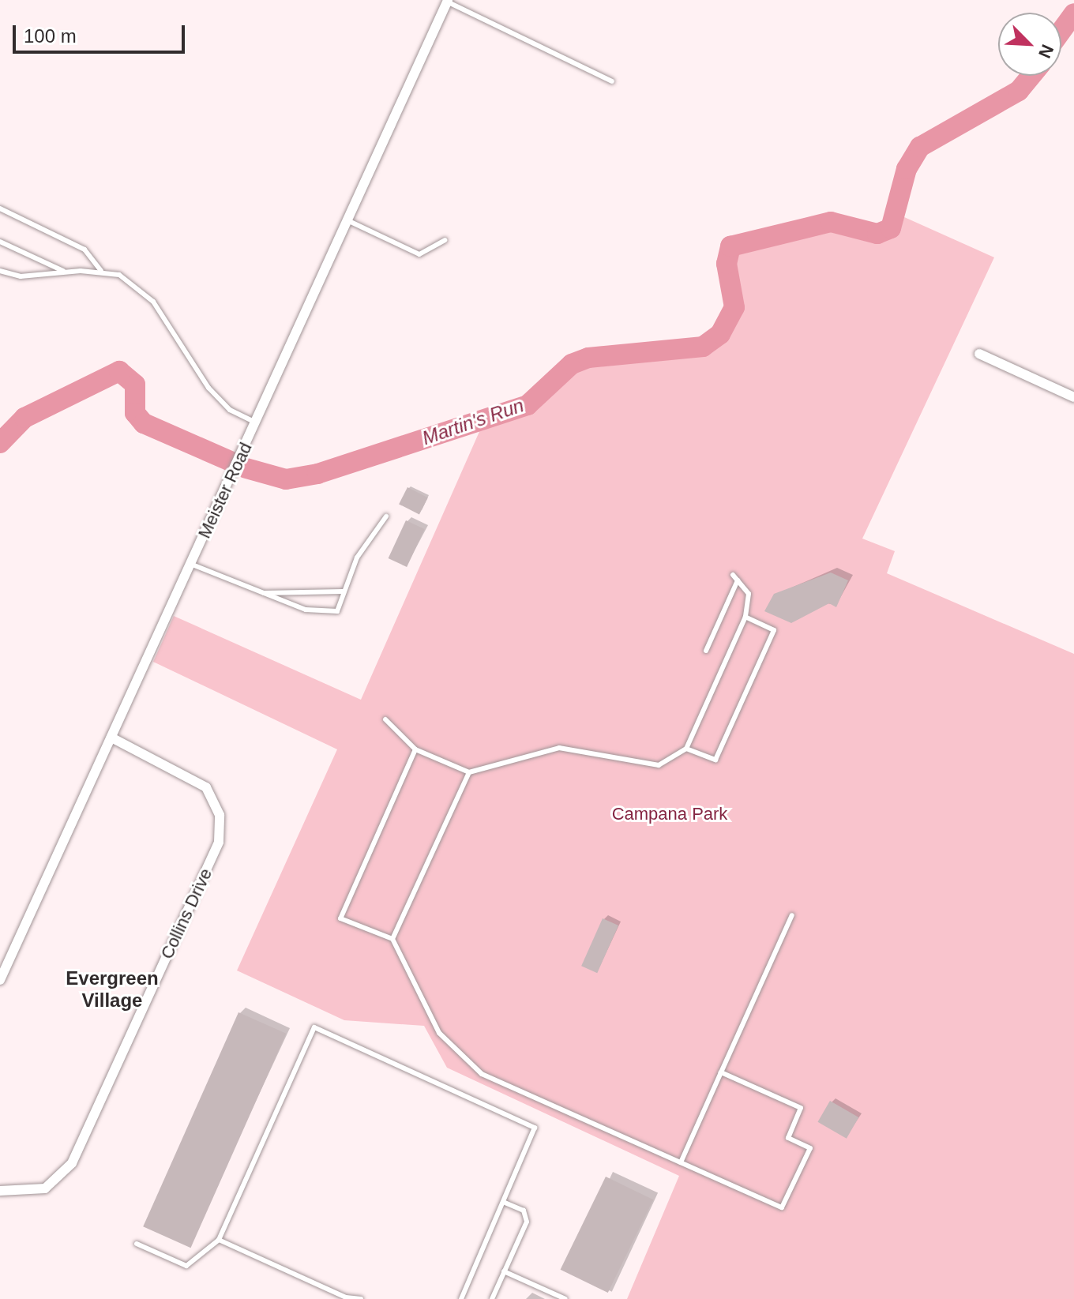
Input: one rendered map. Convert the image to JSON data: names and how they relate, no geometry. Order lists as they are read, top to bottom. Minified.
{"streets":{"street":["Meister Road","Collins Drive"]},"crossings":[["Meister Road","Collins Drive"]],"districts":["Evergreen Village"],"water":["Martin's Run"],"parks":["Campana Park"],"scale_bar":"100 m","north":"bottom right"}
